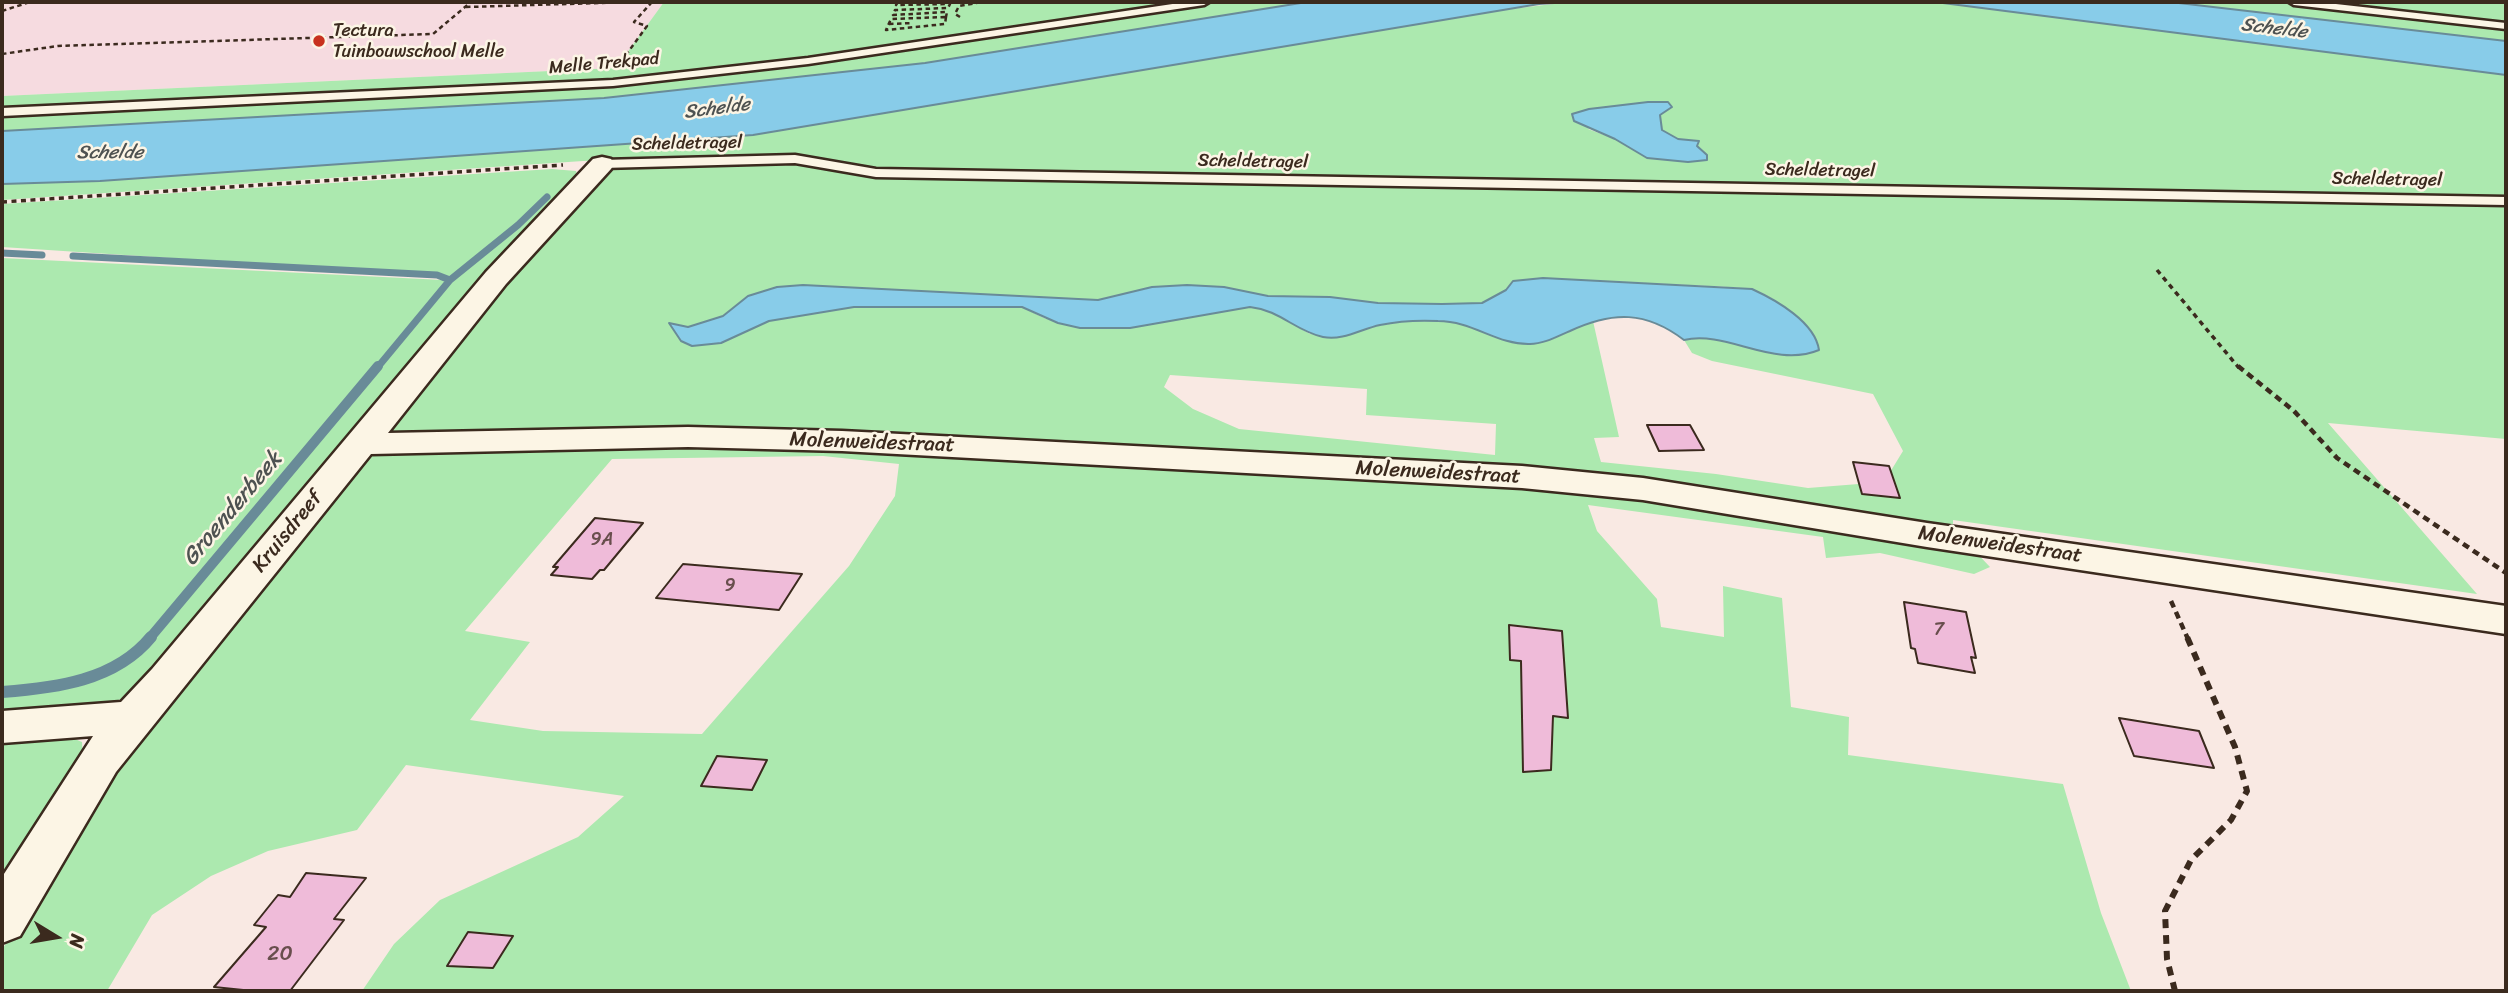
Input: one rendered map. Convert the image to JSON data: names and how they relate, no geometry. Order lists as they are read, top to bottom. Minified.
{"streets":{"street":["Molenweidestraat","Kruisdreef"],"lane":["Melle Trekpad","Scheldetragel"]},"crossings":[["Scheldetragel","Kruisdreef"],["Molenweidestraat","Kruisdreef"]],"water":["Schelde","Groenderbeek"],"places":["Tectura Tuinbouwschool Melle"],"house_numbers":["9A","9","7","20"],"north":"right"}
